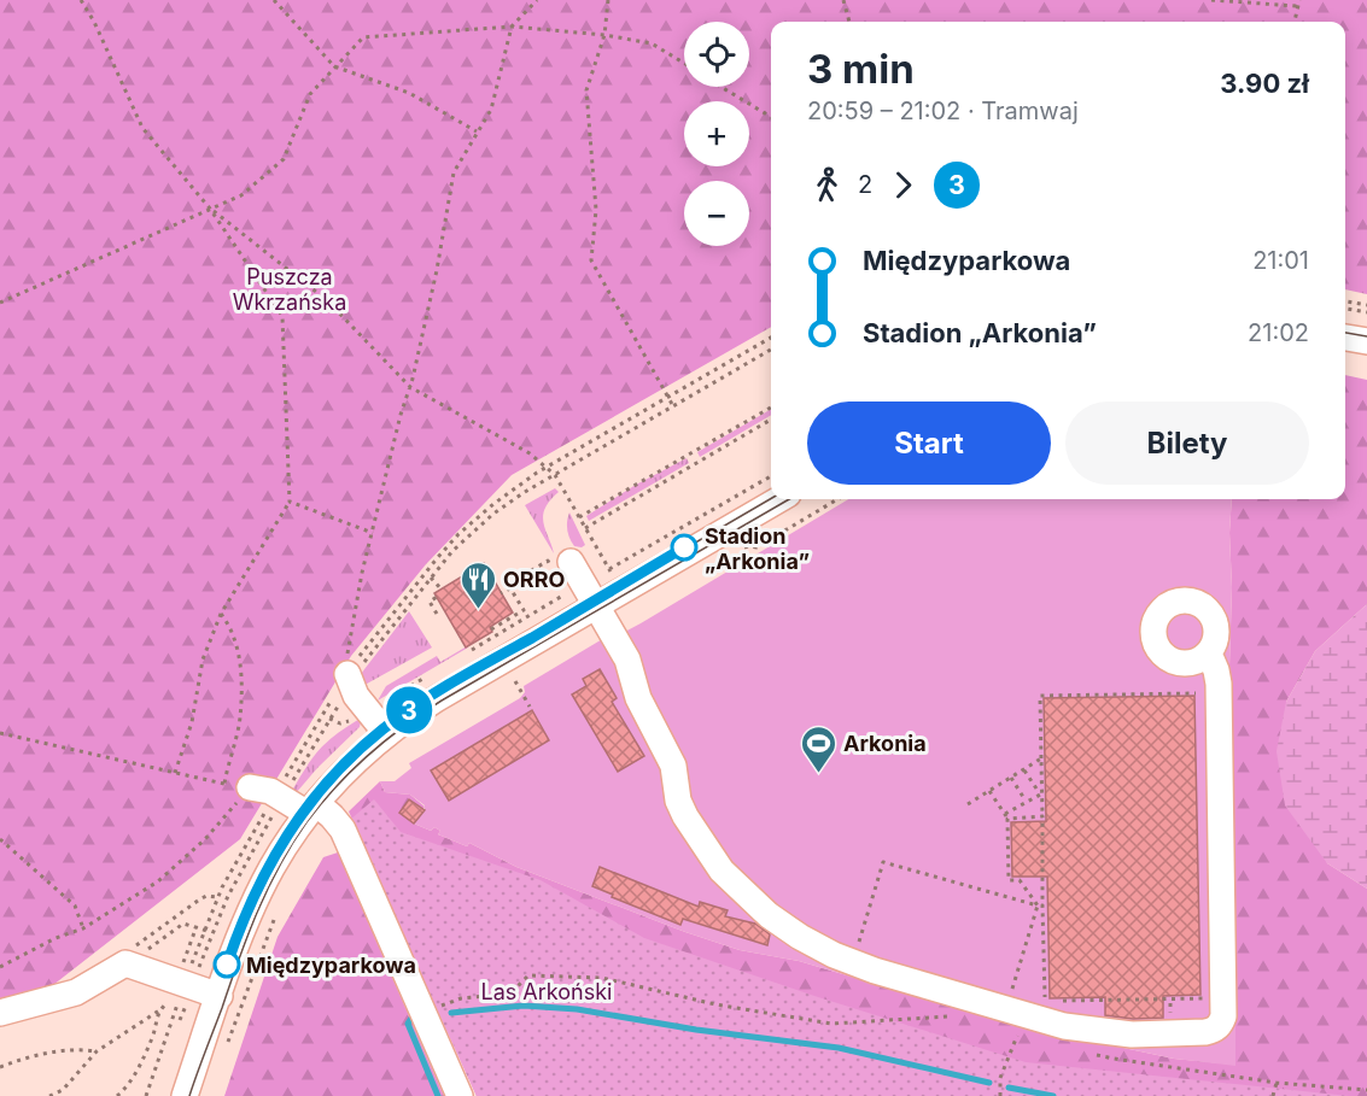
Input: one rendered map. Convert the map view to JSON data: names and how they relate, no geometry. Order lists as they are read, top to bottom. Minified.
{"parks":["Puszcza Wkrzańska","Las Arkoński"],"places":{"other":["Stadion „Arkonia”","Międzyparkowa"],"restaurant":["ORRO"],"sports":["Arkonia"]},"lines":["tram line 3"],"page":{"on_map":"3","map_buttons":["+","−"],"heading":["3 min","20:59 – 21:02 · Tramwaj","3.90 zł"],"legs":["2","3"],"list":[{"name":"Międzyparkowa","value":"21:01"},{"name":"Stadion „Arkonia”","value":"21:02"}],"buttons":["Start","Bilety"]}}
